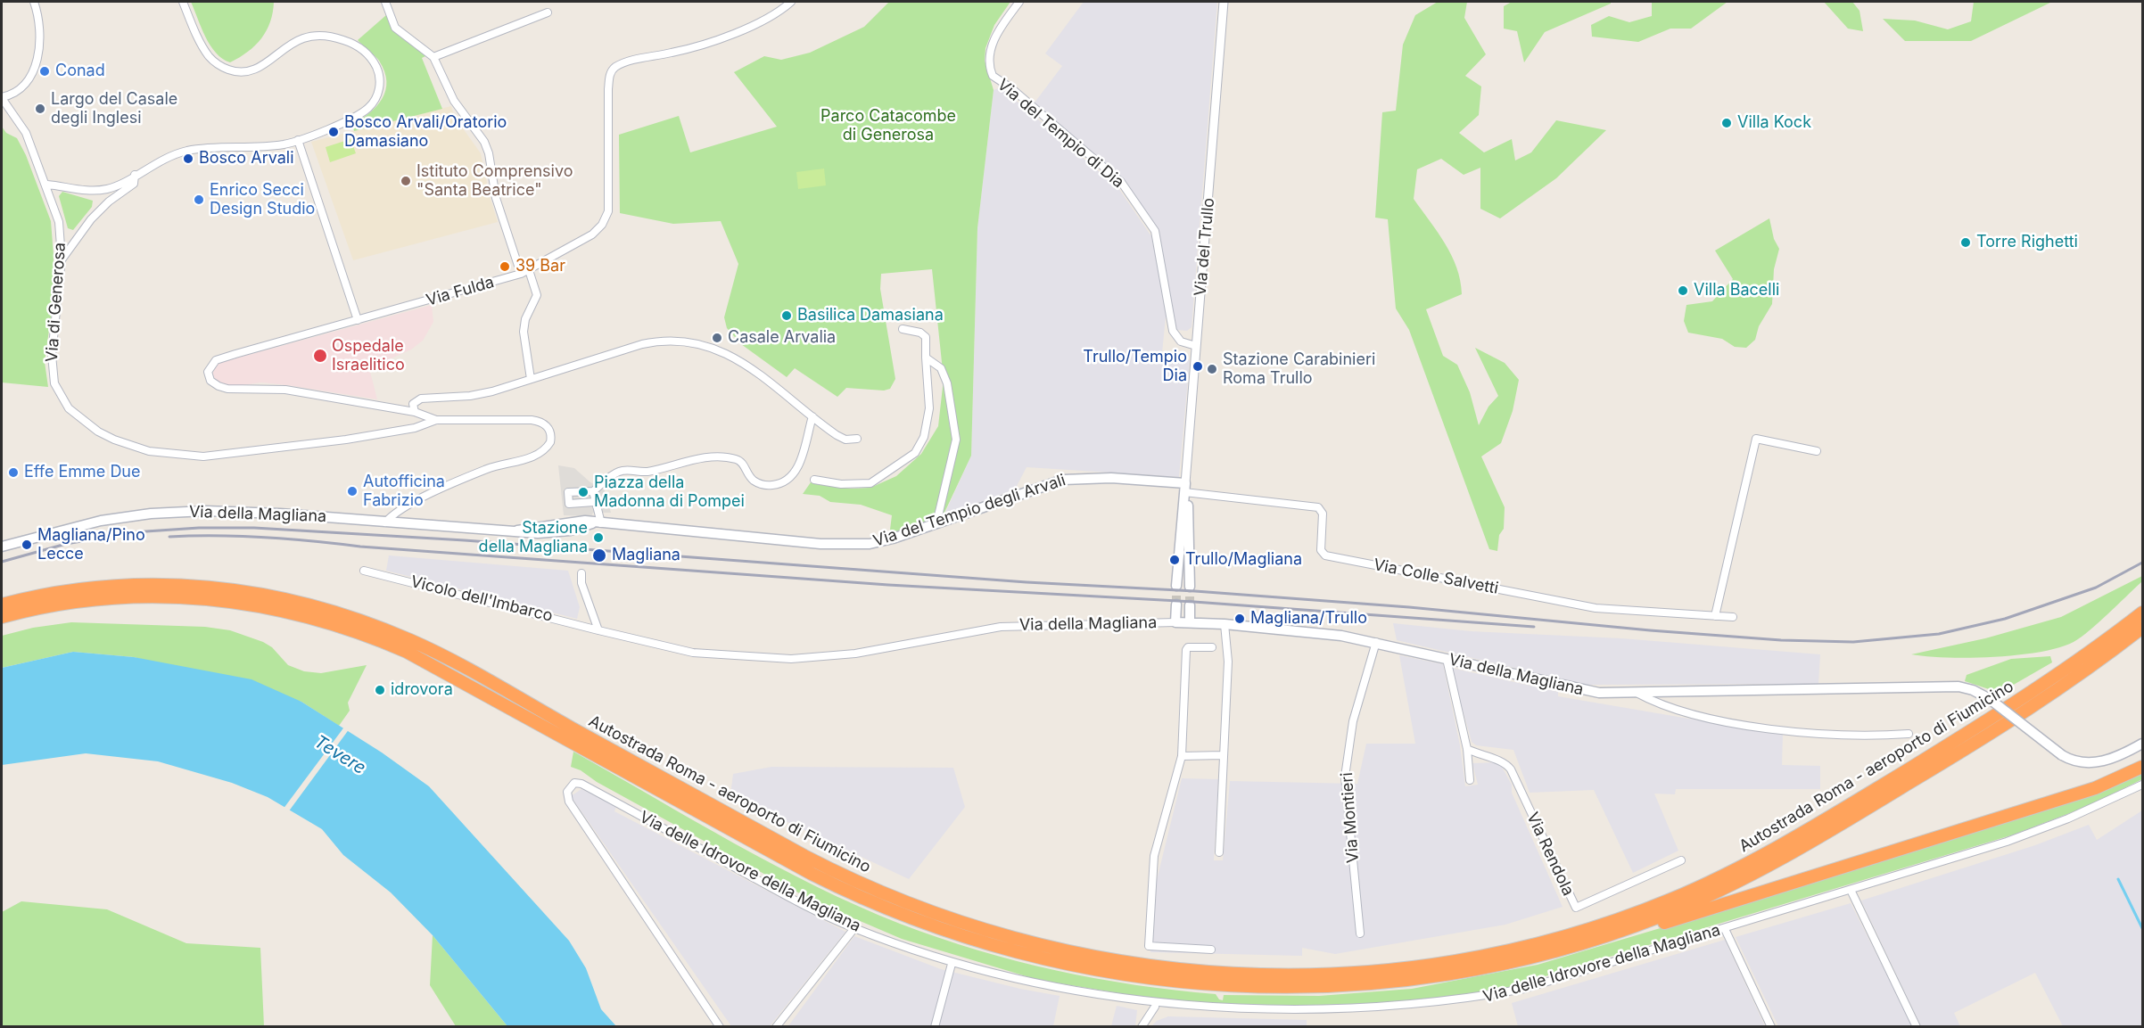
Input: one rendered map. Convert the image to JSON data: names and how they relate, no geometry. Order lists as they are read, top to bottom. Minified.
{"streets":{"highway":["Autostrada Roma - aeroporto di Fiumicino"],"main road":["Via del Trullo","Via del Tempio degli Arvali","Via della Magliana"],"street":["Via del Tempio di Dia","Via Fulda","Via di Generosa","Via Colle Salvetti","Vicolo dell'Imbarco","Via Montieri","Via Rendola","Via delle Idrovore della Magliana"]},"crossings":[["Via del Tempio di Dia","Via del Trullo"],["Via del Trullo","Via del Tempio degli Arvali"],["Via del Trullo","Via Colle Salvetti"],["Via Fulda","Via di Generosa"],["Via di Generosa","Via della Magliana"],["Via del Tempio degli Arvali","Via della Magliana"],["Via del Tempio degli Arvali","Via Colle Salvetti"],["Via della Magliana","Vicolo dell'Imbarco"],["Via della Magliana","Via Montieri"]],"water":["Tevere"],"parks":["Parco Catacombe di Generosa"],"places":["Conad","Largo del Casale degli Inglesi","Villa Kock","Bosco Arvali/Oratorio Damasiano","Bosco Arvali","Istituto Comprensivo \"Santa Beatrice\"","Enrico Secci Design Studio","Torre Righetti","39 Bar","Villa Bacelli","Basilica Damasiana","Casale Arvalia","Ospedale Israelitico","Trullo/Tempio Dia","Stazione Carabinieri Roma Trullo","Effe Emme Due","Autofficina Fabrizio","Piazza della Madonna di Pompei","Stazione della Magliana","Magliana/Pino Lecce","Magliana","Trullo/Magliana","Magliana/Trullo","idrovora"]}
